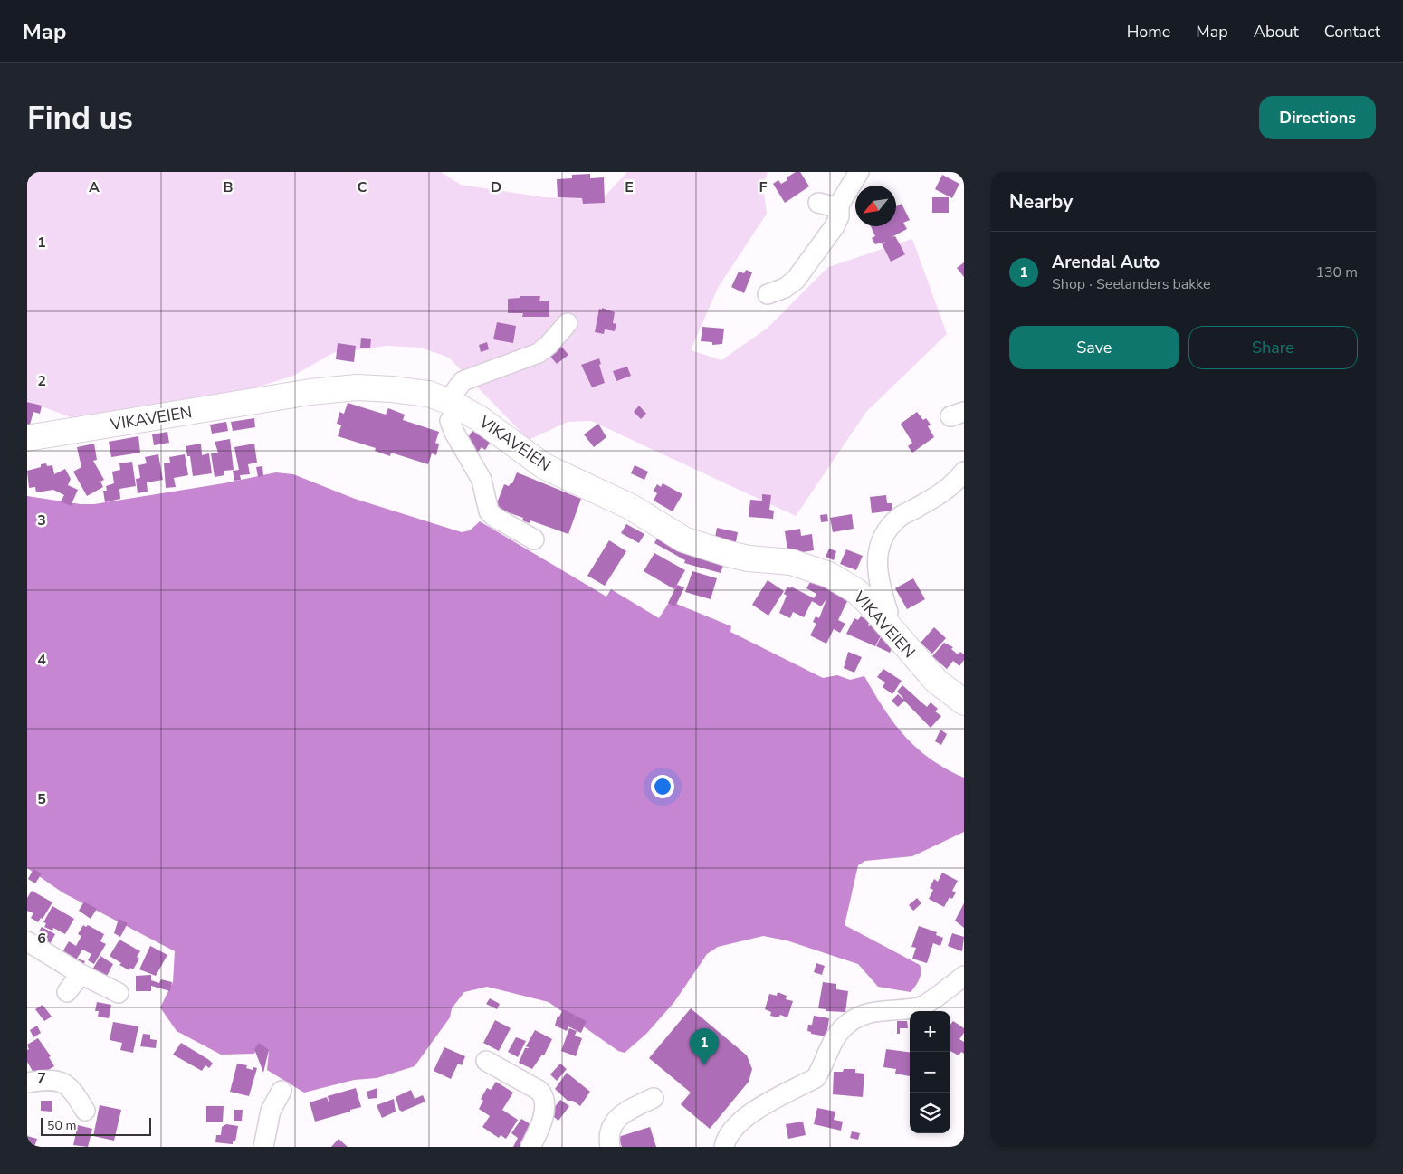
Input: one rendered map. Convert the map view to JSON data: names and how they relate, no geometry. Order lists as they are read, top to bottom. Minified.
{"streets":{"main road":["VIKAVEIEN"]},"scale_bar":"50 m","north":"bottom left","page":{"header":"Map","nav":["Home","Map","About","Contact"],"buttons":["Directions",["Save","Share"]],"title":"Find us","heading":"Nearby","list":[{"mark":"1","name":"Arendal Auto","note":"Shop · Seelanders bakke","value":"130 m"}],"map_buttons":["+","−"],"pins":"1","scale":"50 m"},"grid":{"columns":["A","B","C","D","E","F"],"rows":["1","2","3","4","5","6","7"]}}
